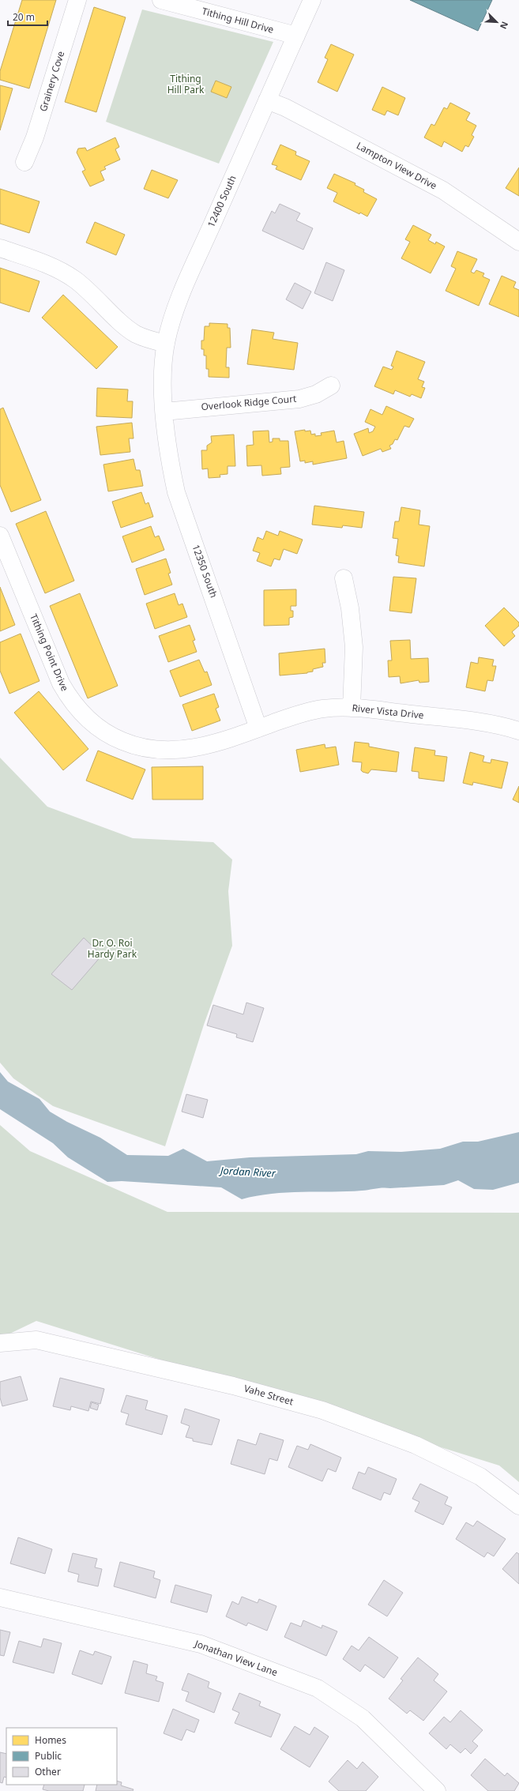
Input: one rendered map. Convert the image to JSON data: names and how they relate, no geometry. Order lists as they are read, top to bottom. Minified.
{"streets":{"street":["Tithing Hill Drive","Grainery Cove","Lampton View Drive","12400 South","Overlook Ridge Court","12350 South","Tithing Point Drive","River Vista Drive","Vahe Street","Jonathan View Lane"]},"crossings":[["Tithing Hill Drive","12400 South"],["Lampton View Drive","12400 South"],["12400 South","Overlook Ridge Court"],["12400 South","12350 South"],["Overlook Ridge Court","12350 South"],["12350 South","Tithing Point Drive"],["12350 South","River Vista Drive"],["Tithing Point Drive","River Vista Drive"]],"water":["Jordan River"],"parks":["Tithing Hill Park","Dr. O. Roi Hardy Park"],"legend":["Homes","Public","Other"],"scale_bar":"20 m","north":"bottom right"}
